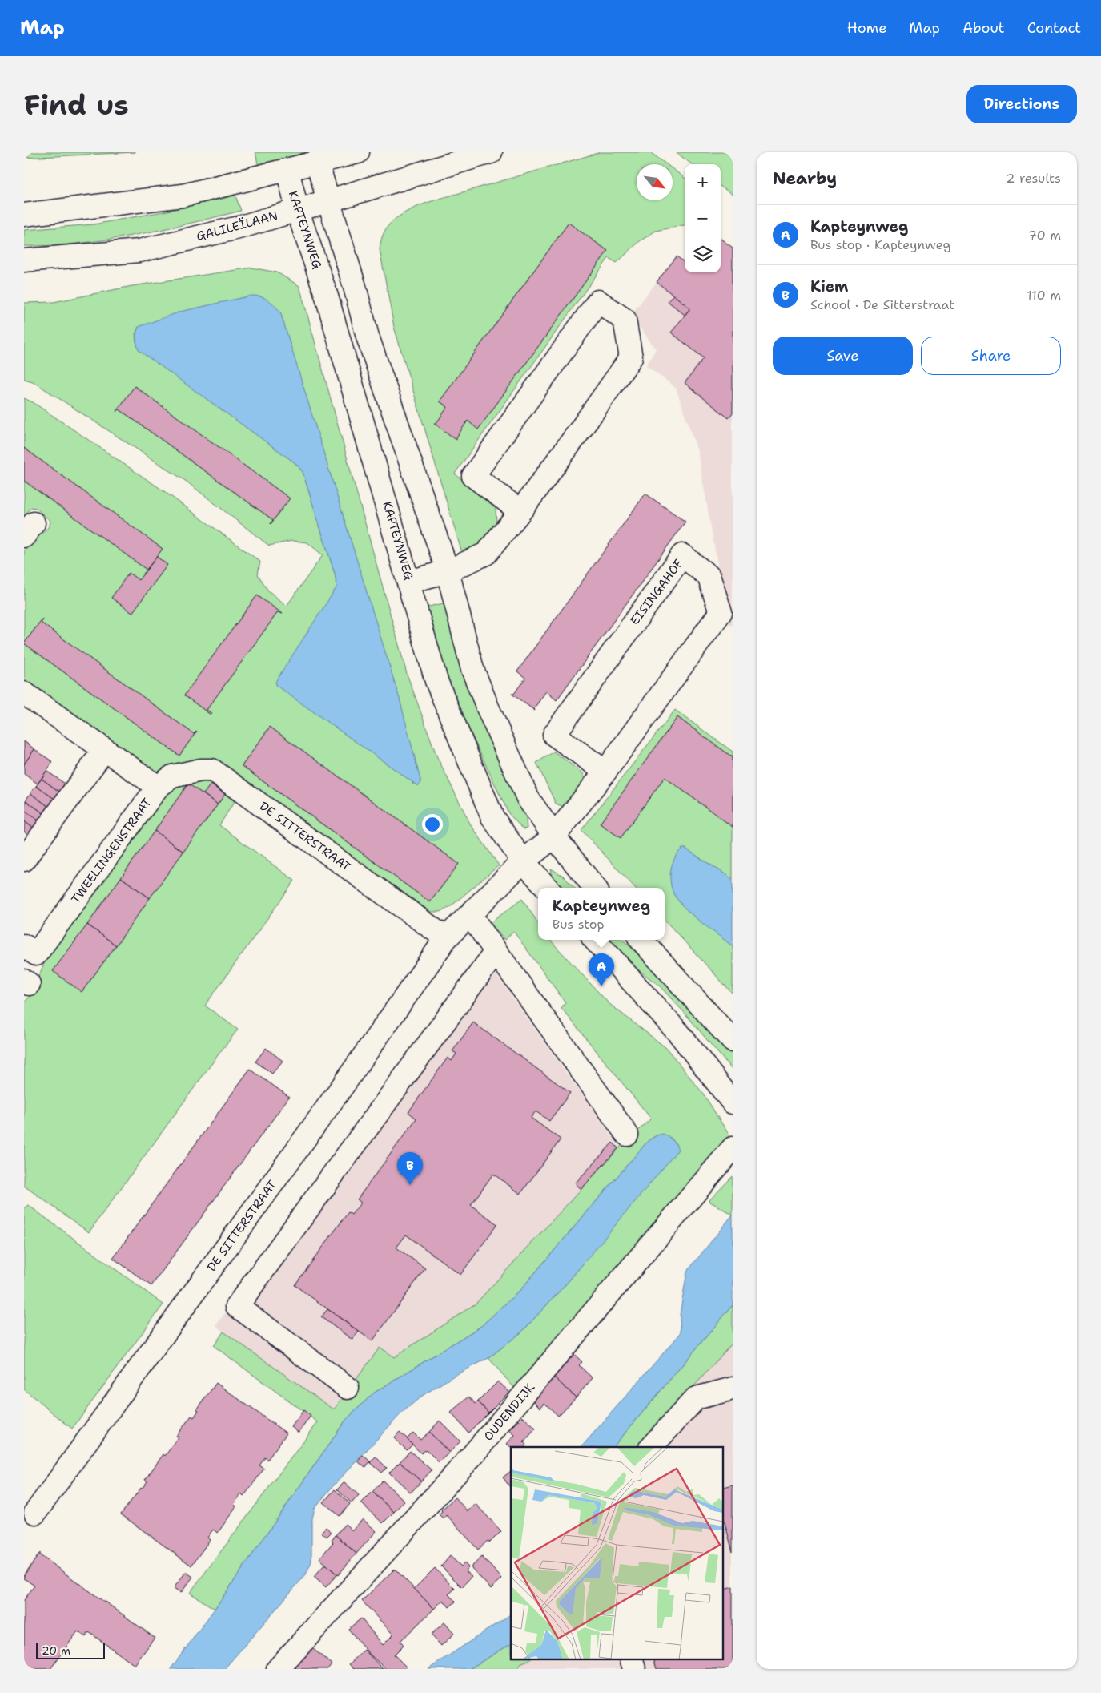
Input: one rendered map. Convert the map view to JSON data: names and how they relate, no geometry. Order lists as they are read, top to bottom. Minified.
{"streets":{"street":["GALILEÏLAAN","KAPTEYNWEG","EISINGAHOF","DE SITTERSTRAAT","TWEELINGENSTRAAT","OUDENDIJK"]},"crossings":[["GALILEÏLAAN","KAPTEYNWEG"],["KAPTEYNWEG","DE SITTERSTRAAT"],["EISINGAHOF","DE SITTERSTRAAT"],["DE SITTERSTRAAT","TWEELINGENSTRAAT"]],"scale_bar":"20 m","north":"bottom right","page":{"header":"Map","nav":["Home","Map","About","Contact"],"buttons":["Directions",["Save","Share"]],"title":"Find us","heading":["Nearby","2 results"],"map_buttons":["+","−"],"list":[{"mark":"A","name":"Kapteynweg","note":"Bus stop · Kapteynweg","value":"70 m"},{"mark":"B","name":"Kiem","note":"School · De Sitterstraat","value":"110 m"}],"popup":["Kapteynweg","Bus stop"],"pins":["A","B"],"scale":"20 m"}}
